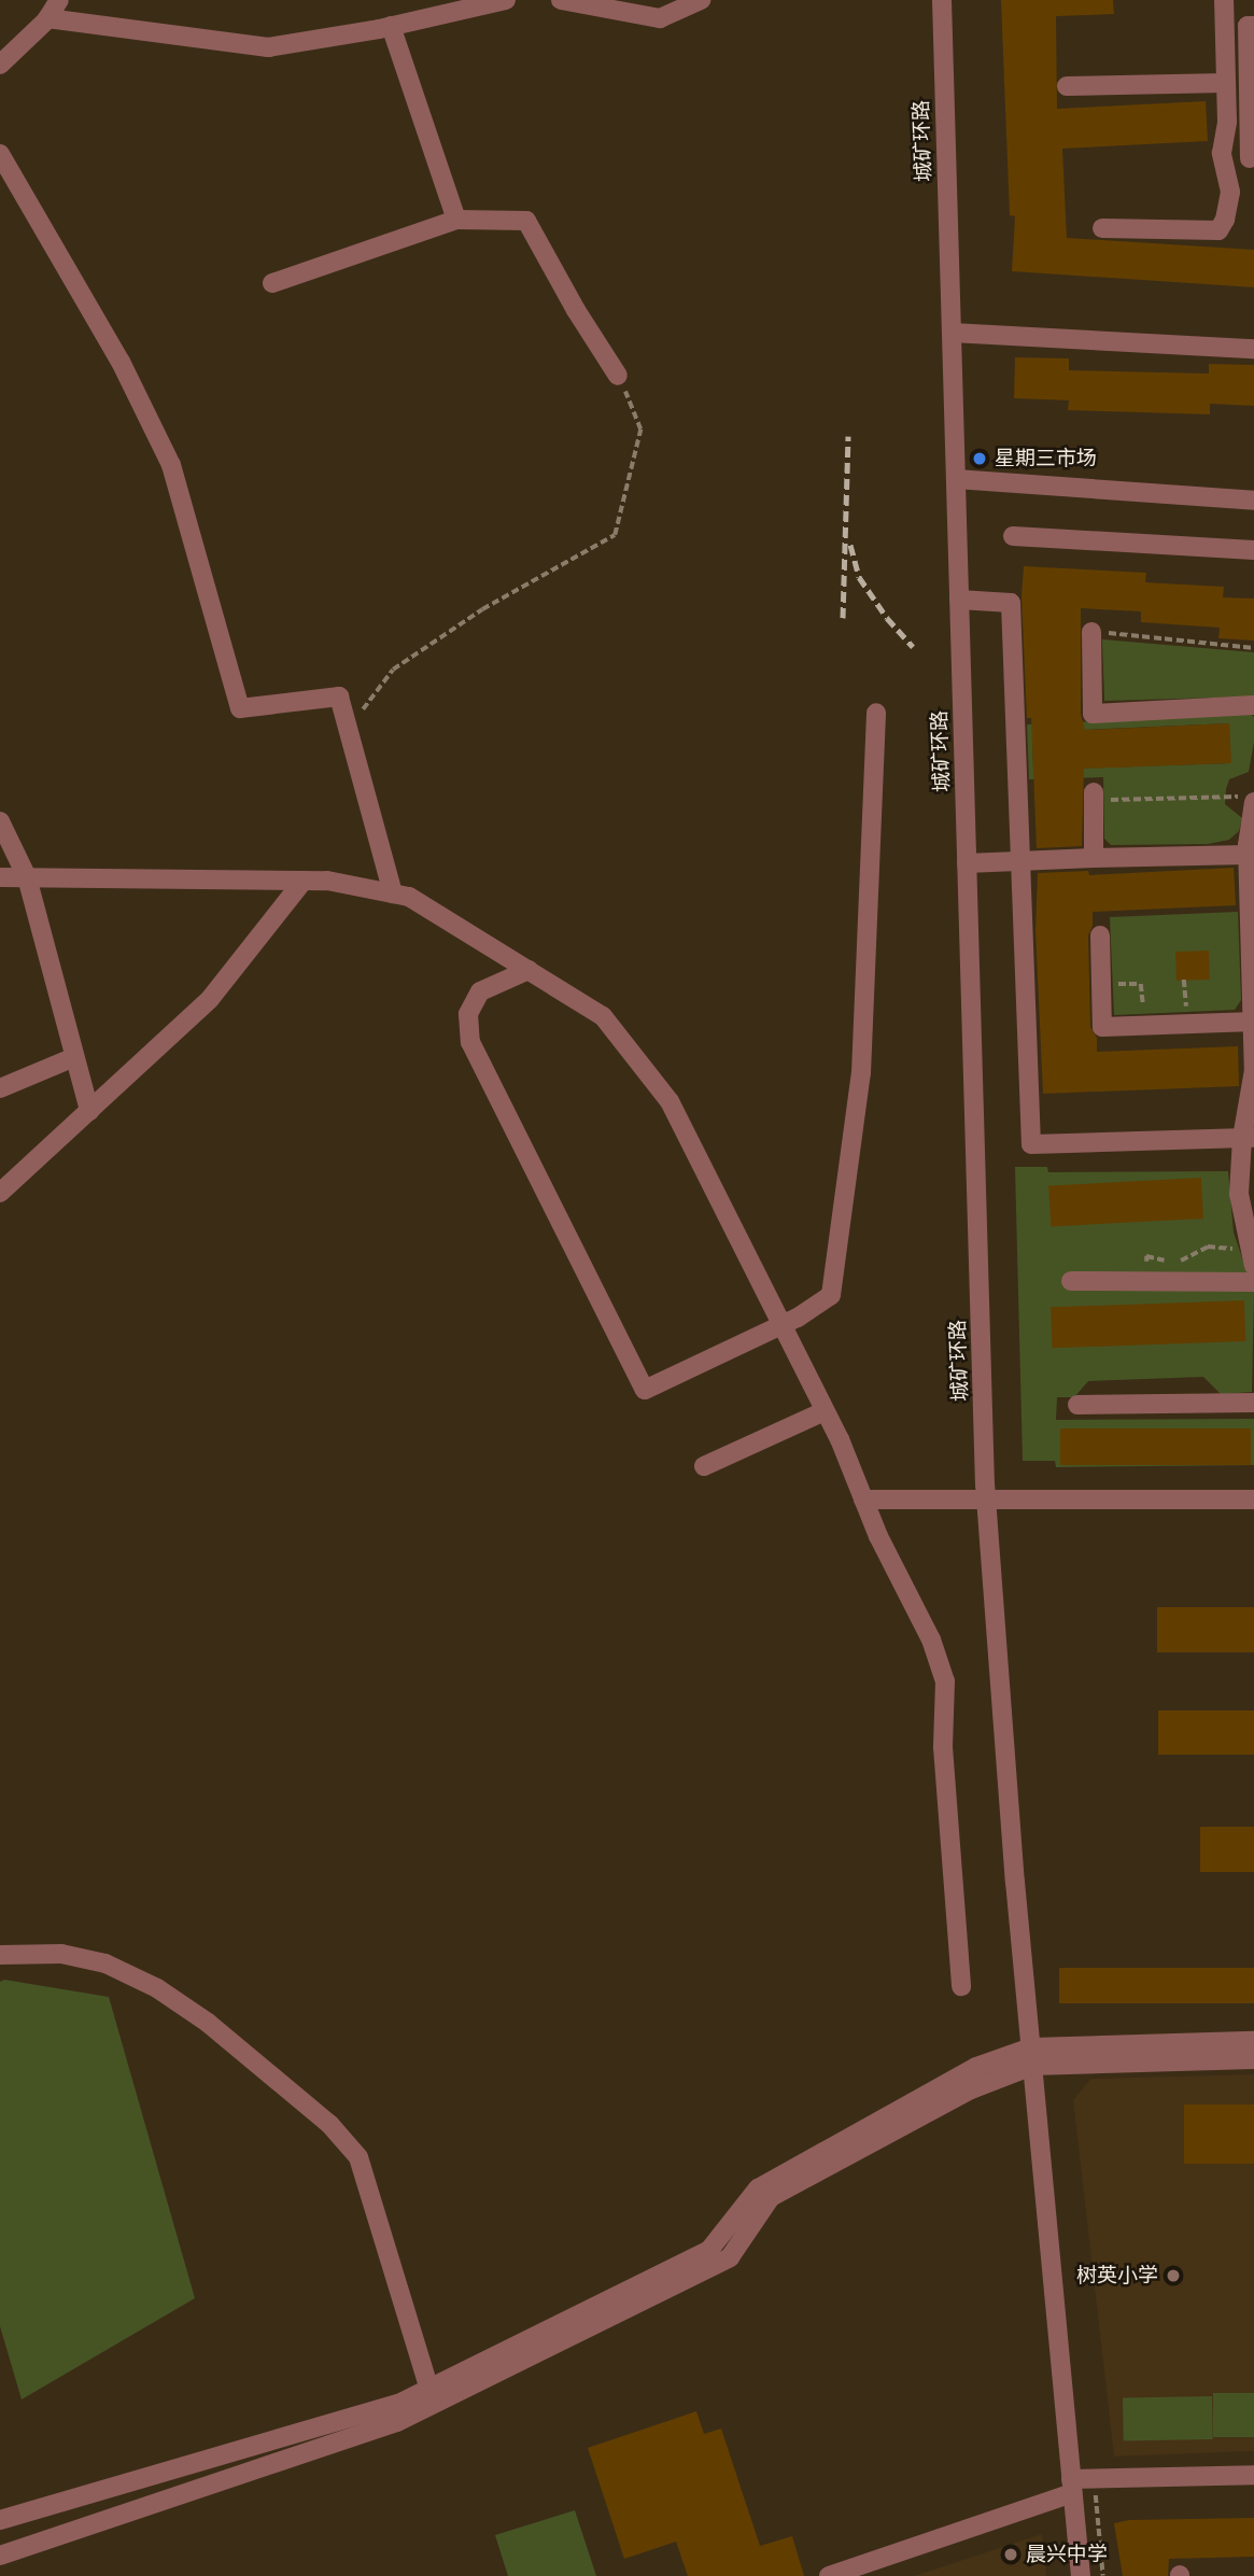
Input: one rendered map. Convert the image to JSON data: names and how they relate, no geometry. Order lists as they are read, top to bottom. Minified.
{"streets":{"street":["城矿环路"]},"places":["星期三市场","树英小学","晨兴中学"]}
